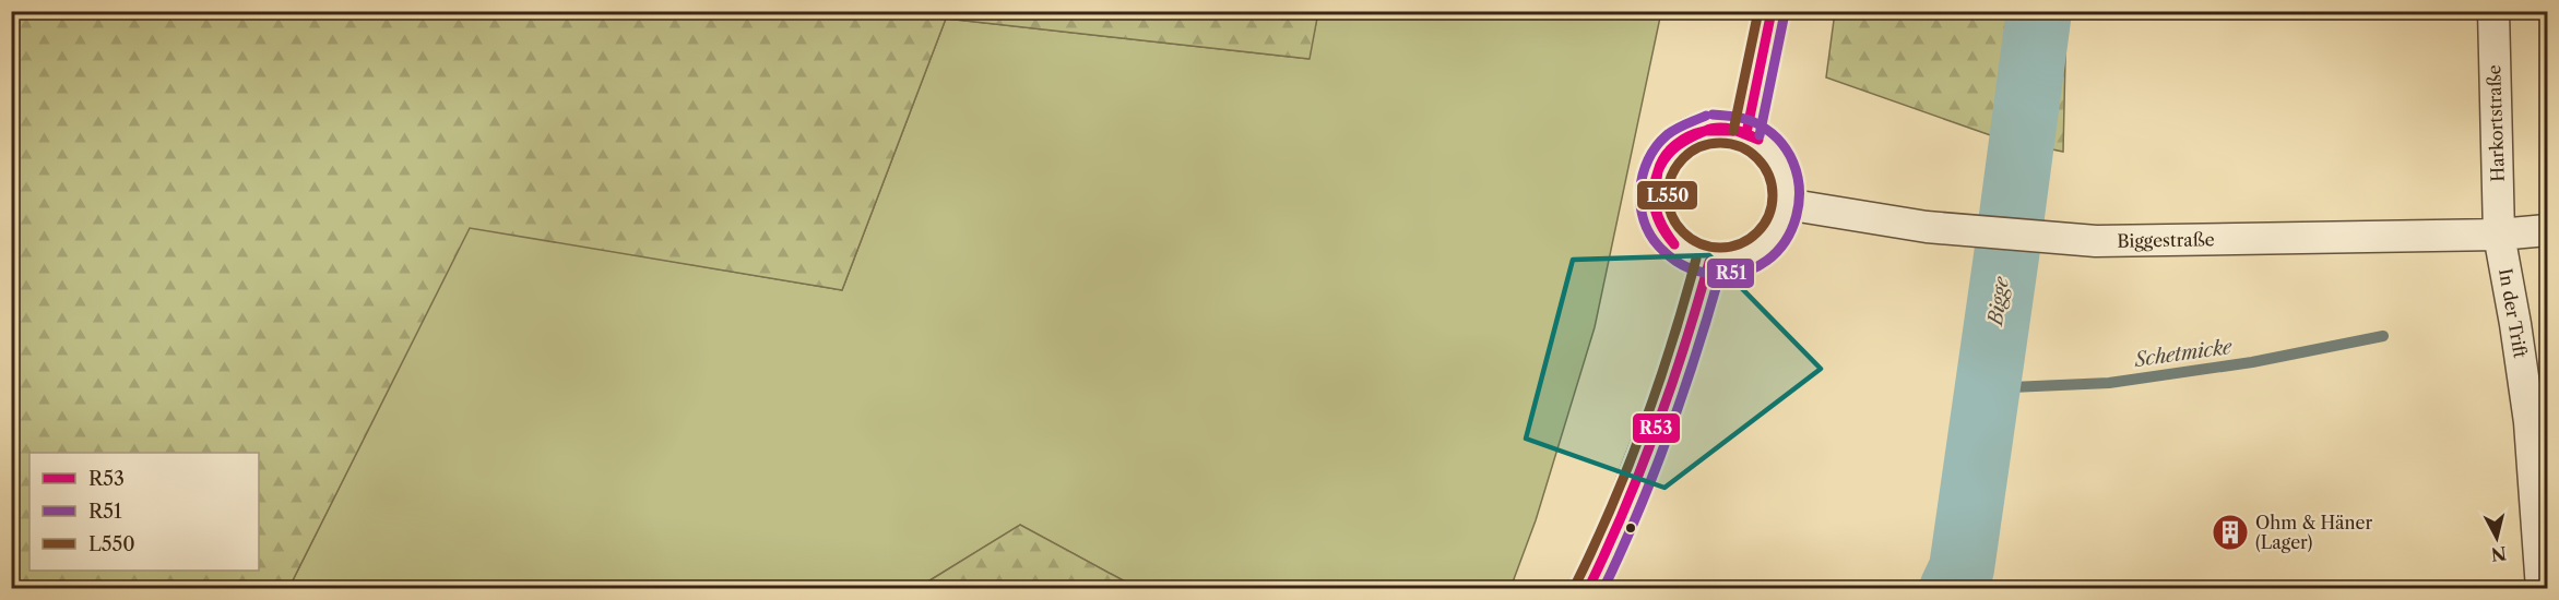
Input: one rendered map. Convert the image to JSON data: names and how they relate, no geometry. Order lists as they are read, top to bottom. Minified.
{"streets":{"street":["Harkortstraße","Biggestraße","In der Trift"]},"crossings":[["Harkortstraße","Biggestraße"],["Harkortstraße","In der Trift"],["Biggestraße","In der Trift"]],"water":["Bigge","Schetmicke"],"places":{"building":["Ohm & Häner (Lager)"]},"lines":["transit line R53","transit line L550","transit line R51"],"legend":["R53","R51","L550"],"north":"bottom"}
